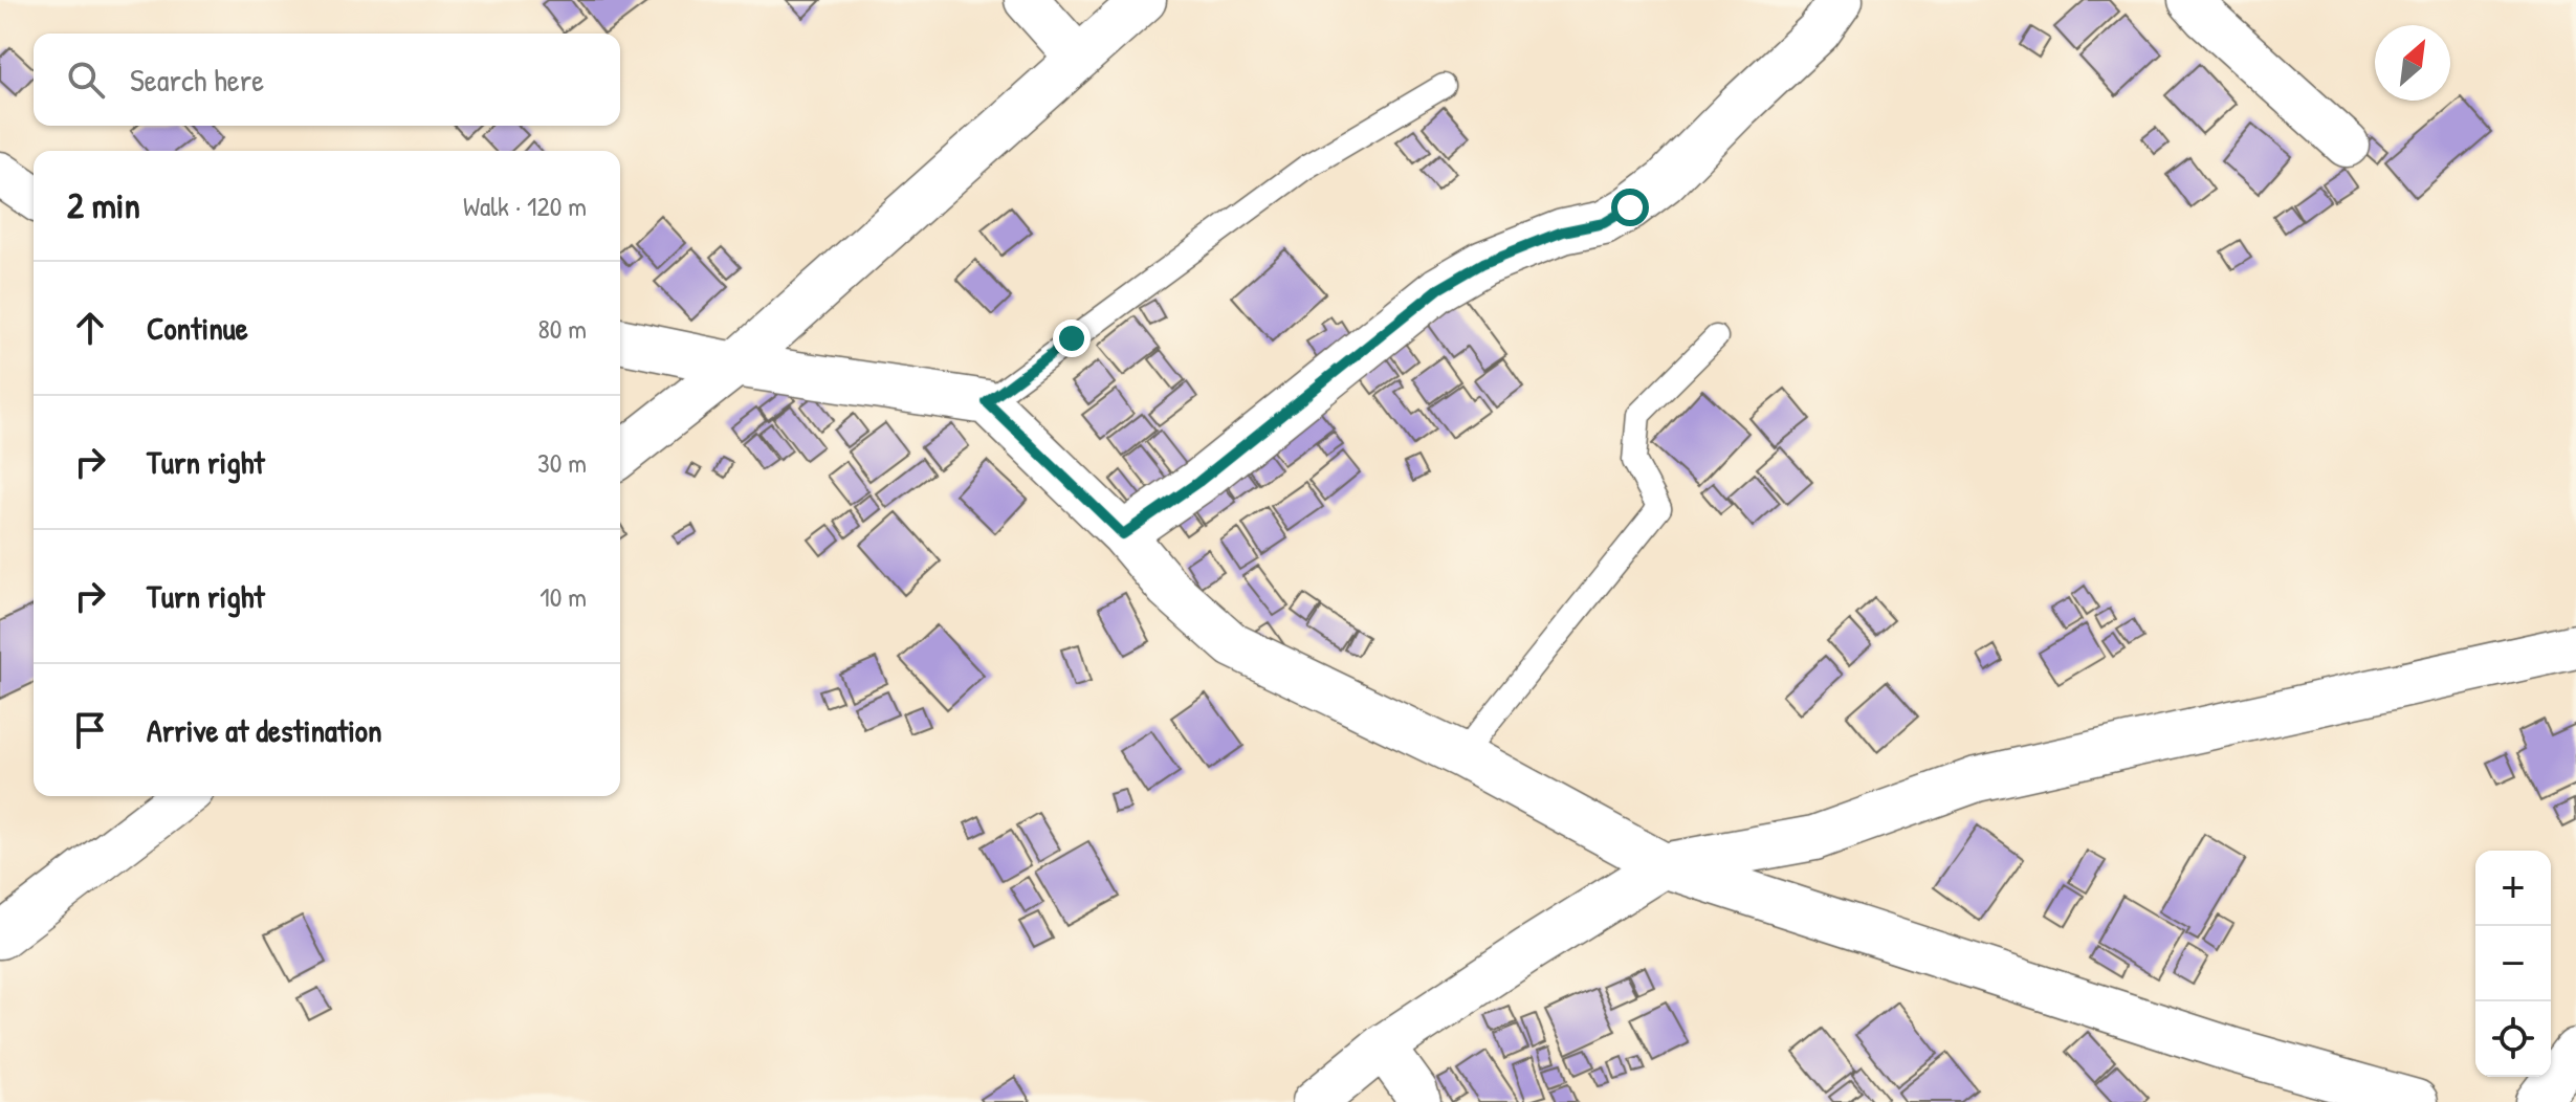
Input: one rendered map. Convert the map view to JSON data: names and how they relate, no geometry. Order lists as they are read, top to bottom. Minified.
{"north":"top right","page":{"search":"Search here","heading":["2 min","Walk · 120 m"],"list":[["Continue","80 m"],["Turn right","30 m"],["Turn right","10 m"],"Arrive at destination"],"map_buttons":["+","−"]}}
